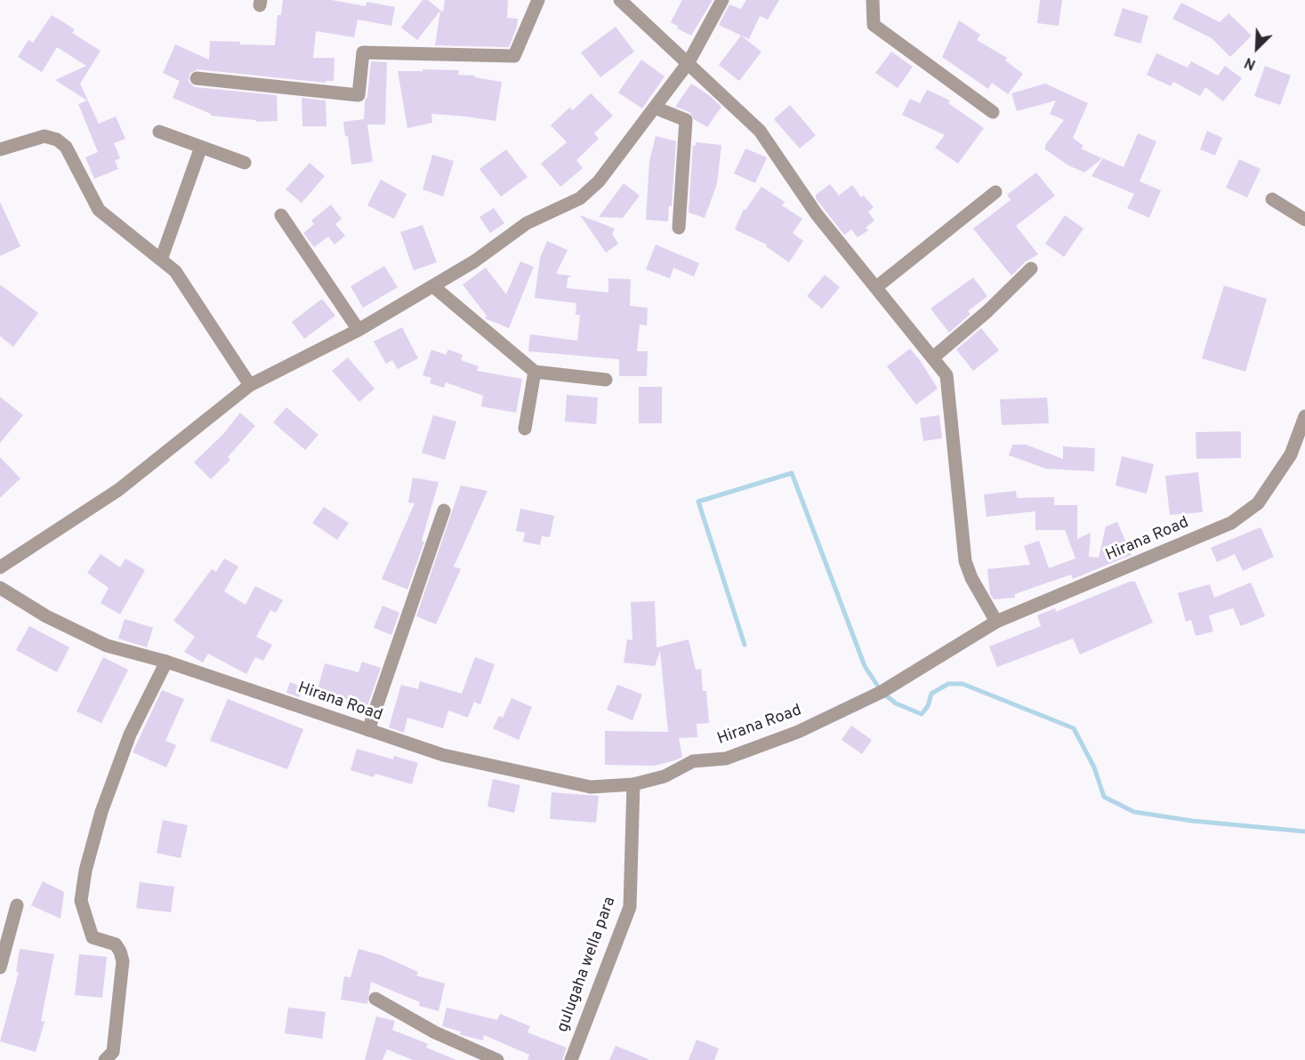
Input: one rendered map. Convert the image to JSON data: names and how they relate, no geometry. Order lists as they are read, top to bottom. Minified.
{"streets":{"street":["Hirana Road","gulugaha wella para"]},"crossings":[["Hirana Road","gulugaha wella para"]],"north":"bottom left"}
